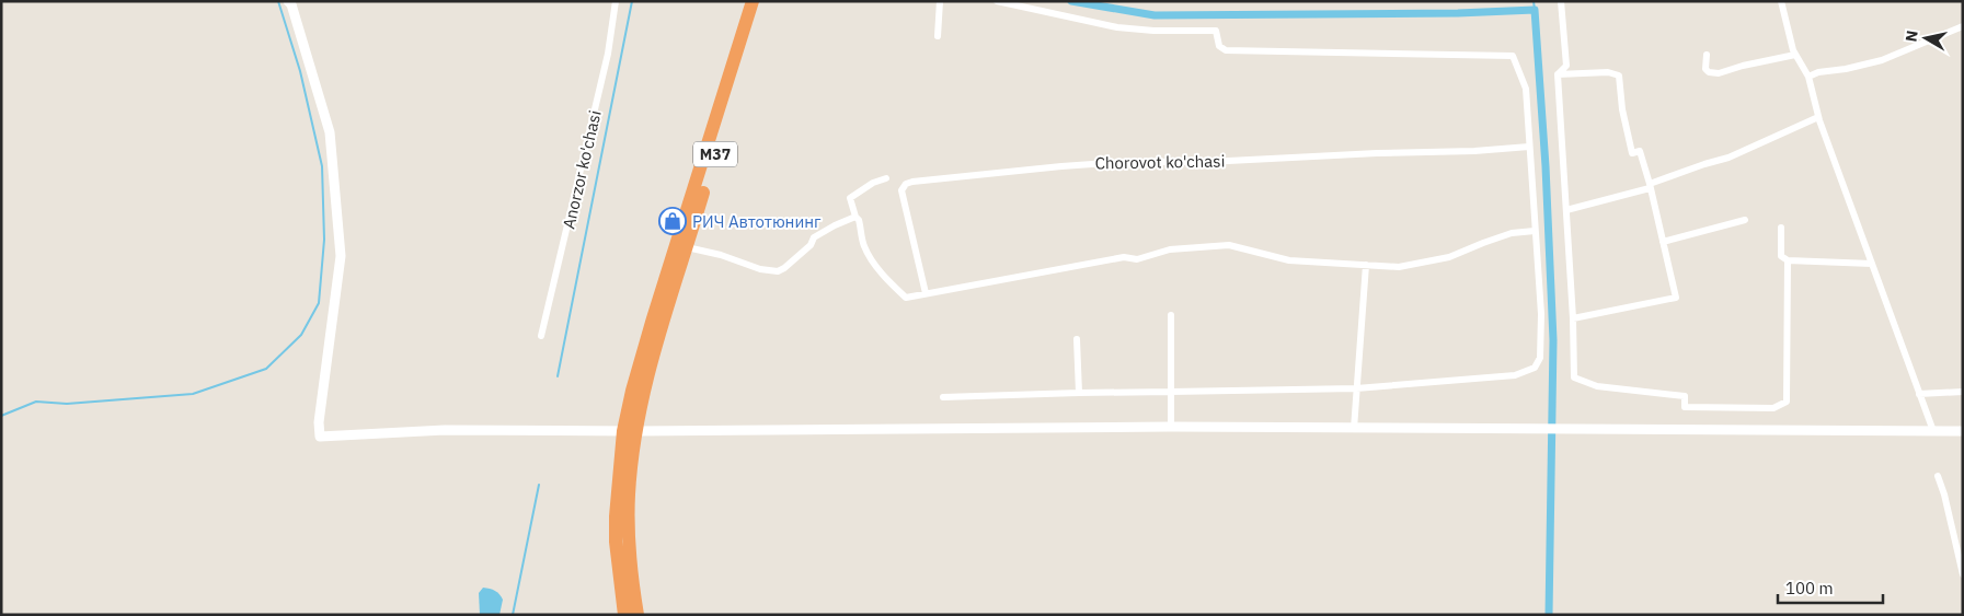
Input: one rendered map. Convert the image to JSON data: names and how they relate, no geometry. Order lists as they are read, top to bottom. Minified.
{"streets":{"highway":["M37"],"street":["Chorovot ko'chasi","Anorzor ko'chasi"]},"places":{"shop":["РИЧ Автотюнинг"]},"scale_bar":"100 m","north":"left"}
